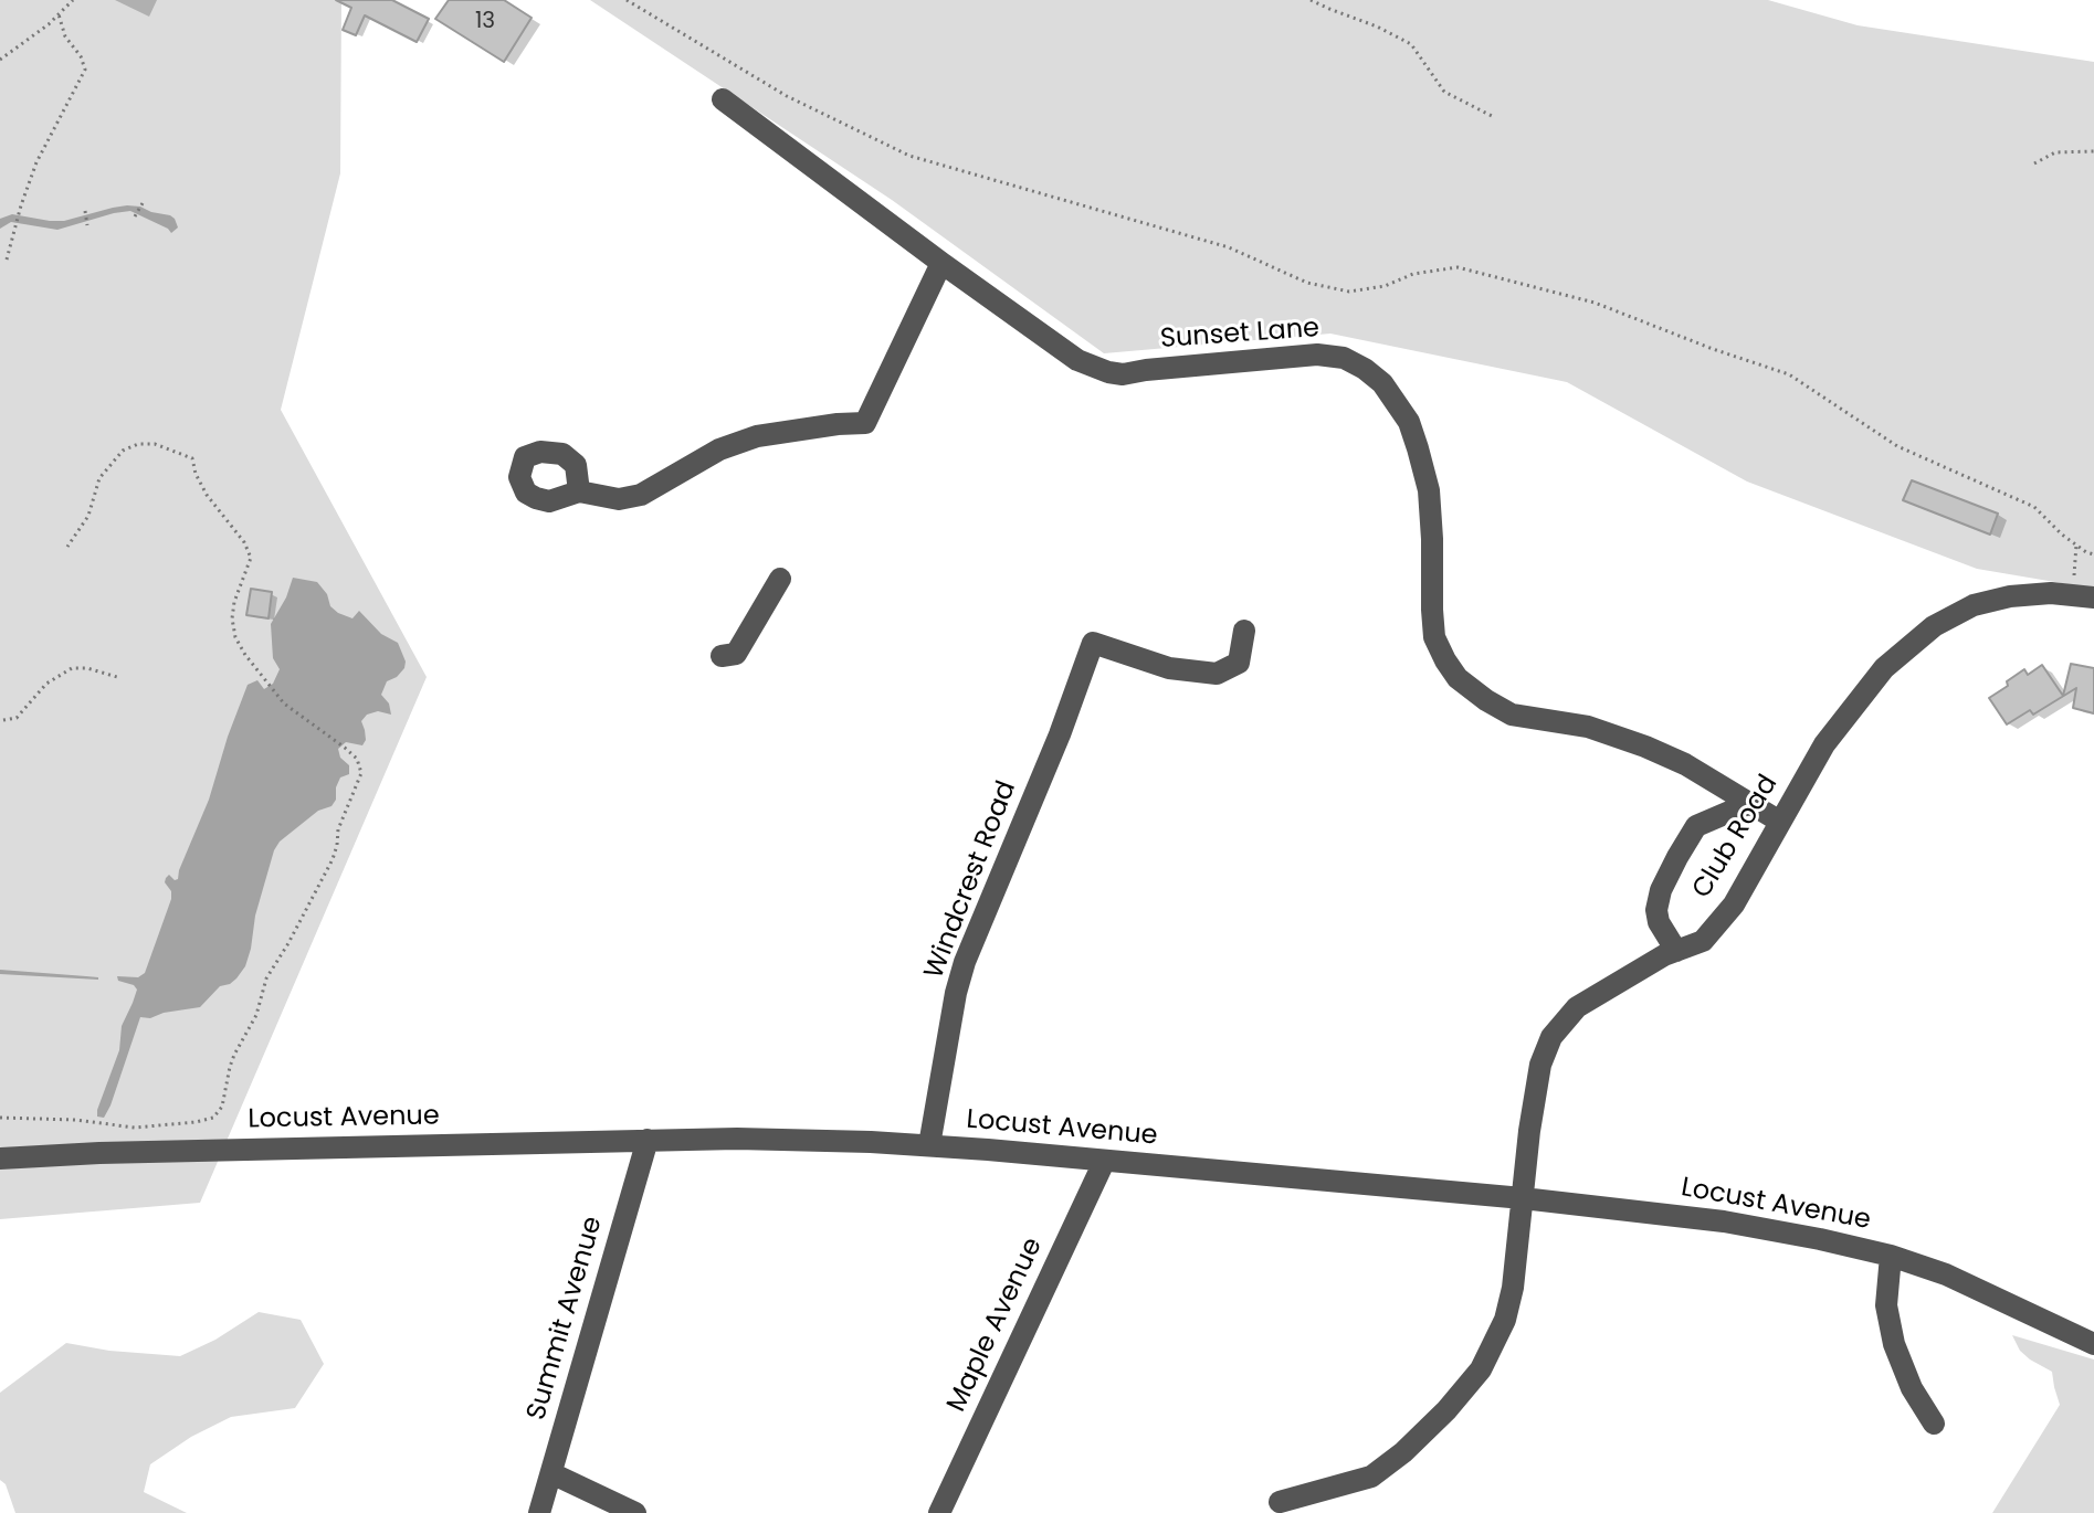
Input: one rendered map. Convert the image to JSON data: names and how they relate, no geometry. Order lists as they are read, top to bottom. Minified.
{"streets":{"street":["Sunset Lane","Club Road","Windcrest Road","Locust Avenue","Summit Avenue","Maple Avenue"]},"crossings":[["Sunset Lane","Club Road"],["Club Road","Locust Avenue"],["Windcrest Road","Locust Avenue"],["Locust Avenue","Summit Avenue"],["Locust Avenue","Maple Avenue"]],"house_numbers":["13"]}
